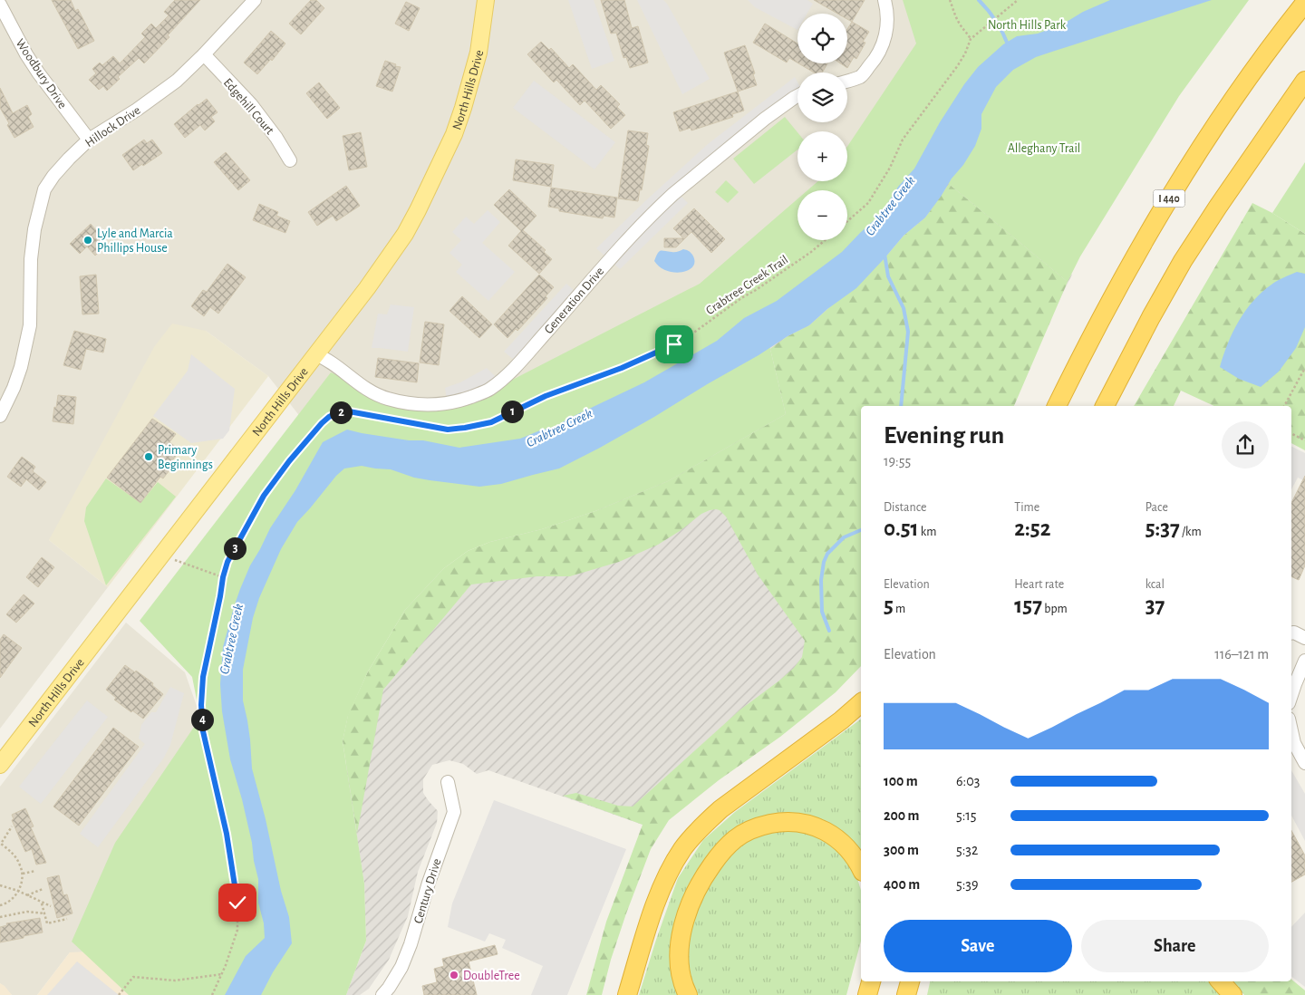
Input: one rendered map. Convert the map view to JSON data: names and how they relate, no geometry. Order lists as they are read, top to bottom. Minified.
{"streets":{"highway":["I 440"],"main road":["North Hills Drive"],"street":["Woodbury Drive","Edgehill Court","Hillock Drive","Generation Drive","Century Drive"],"path":["Crabtree Creek Trail"]},"crossings":[["Woodbury Drive","Hillock Drive"],["North Hills Drive","Generation Drive"],["Edgehill Court","Hillock Drive"]],"water":["Crabtree Creek"],"parks":["North Hills Park","Alleghany Trail"],"places":["Lyle and Marcia Phillips House","Primary Beginnings","DoubleTree"],"page":{"map_buttons":["+","−"],"pins":["1","2","3","4"],"heading":["Evening run","19:55"],"stats":[["Distance","0.51 km"],["Time","2:52"],["Pace","5:37 /km"],["Elevation","5 m"],["Heart rate","157 bpm"],["kcal","37"]],"chart":["Elevation","116–121 m"],"list":[{"name":"100 m","note":"6:03"},{"name":"200 m","note":"5:15"},{"name":"300 m","note":"5:32"},{"name":"400 m","note":"5:39"}],"buttons":["Save","Share"]}}
